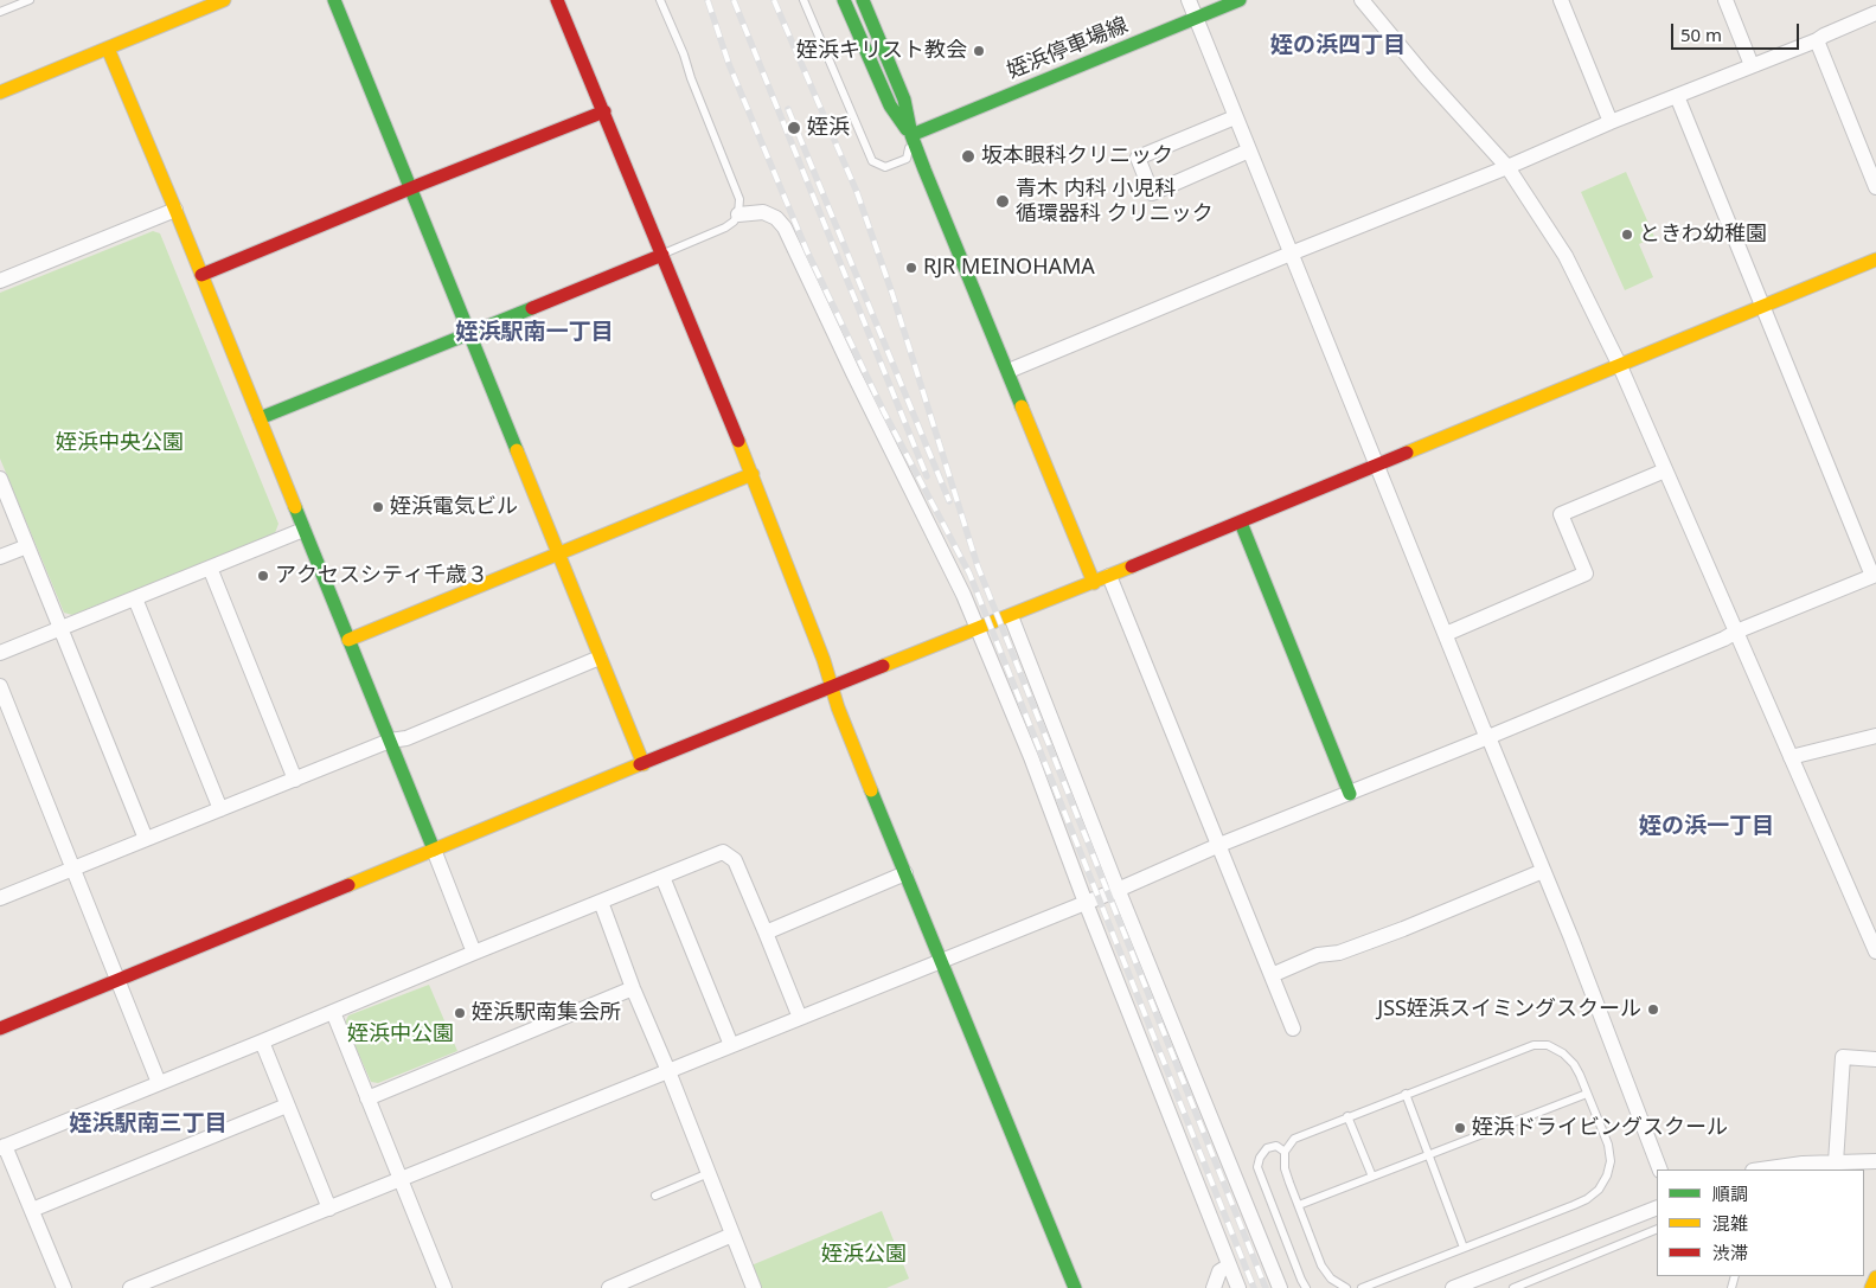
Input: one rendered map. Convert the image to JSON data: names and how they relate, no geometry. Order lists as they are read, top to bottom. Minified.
{"streets":{"street":["姪浜停車場線"]},"districts":["姪の浜四丁目","姪浜駅南一丁目","姪の浜一丁目","姪浜駅南三丁目"],"parks":["姪浜中央公園","姪浜中公園","姪浜公園"],"places":["姪浜キリスト教会","姪浜","坂本眼科クリニック","青木 内科 小児科 循環器科 クリニック","ときわ幼稚園","RJR MEINOHAMA","姪浜電気ビル","アクセスシティ千歳３","JSS姪浜スイミングスクール","姪浜駅南集会所","姪浜ドライビングスクール"],"legend":["順調","混雑","渋滞"],"scale_bar":"50 m"}
